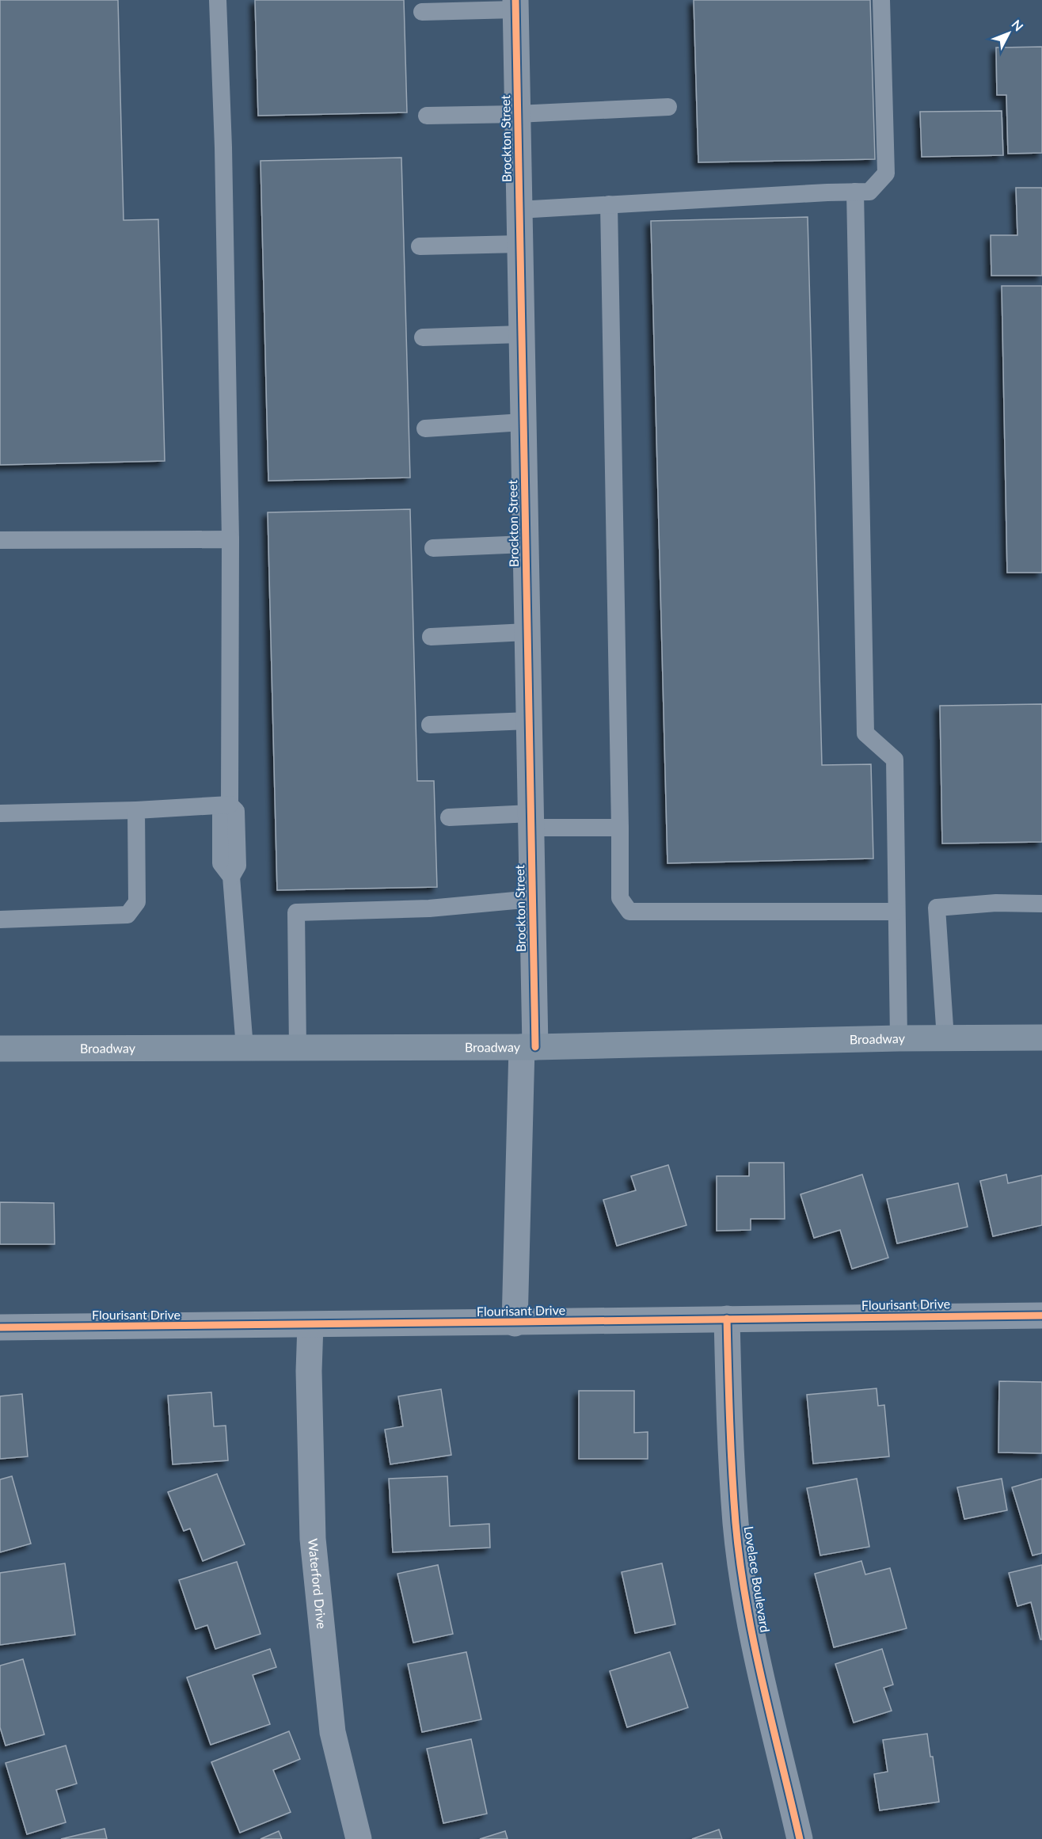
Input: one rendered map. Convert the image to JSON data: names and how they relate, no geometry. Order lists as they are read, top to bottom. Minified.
{"streets":{"main road":["Broadway"],"street":["Brockton Street","Flourisant Drive","Lovelace Boulevard","Waterford Drive"]},"crossings":[["Brockton Street","Broadway"],["Brockton Street","Flourisant Drive"],["Flourisant Drive","Lovelace Boulevard"],["Flourisant Drive","Waterford Drive"]],"north":"top right"}
